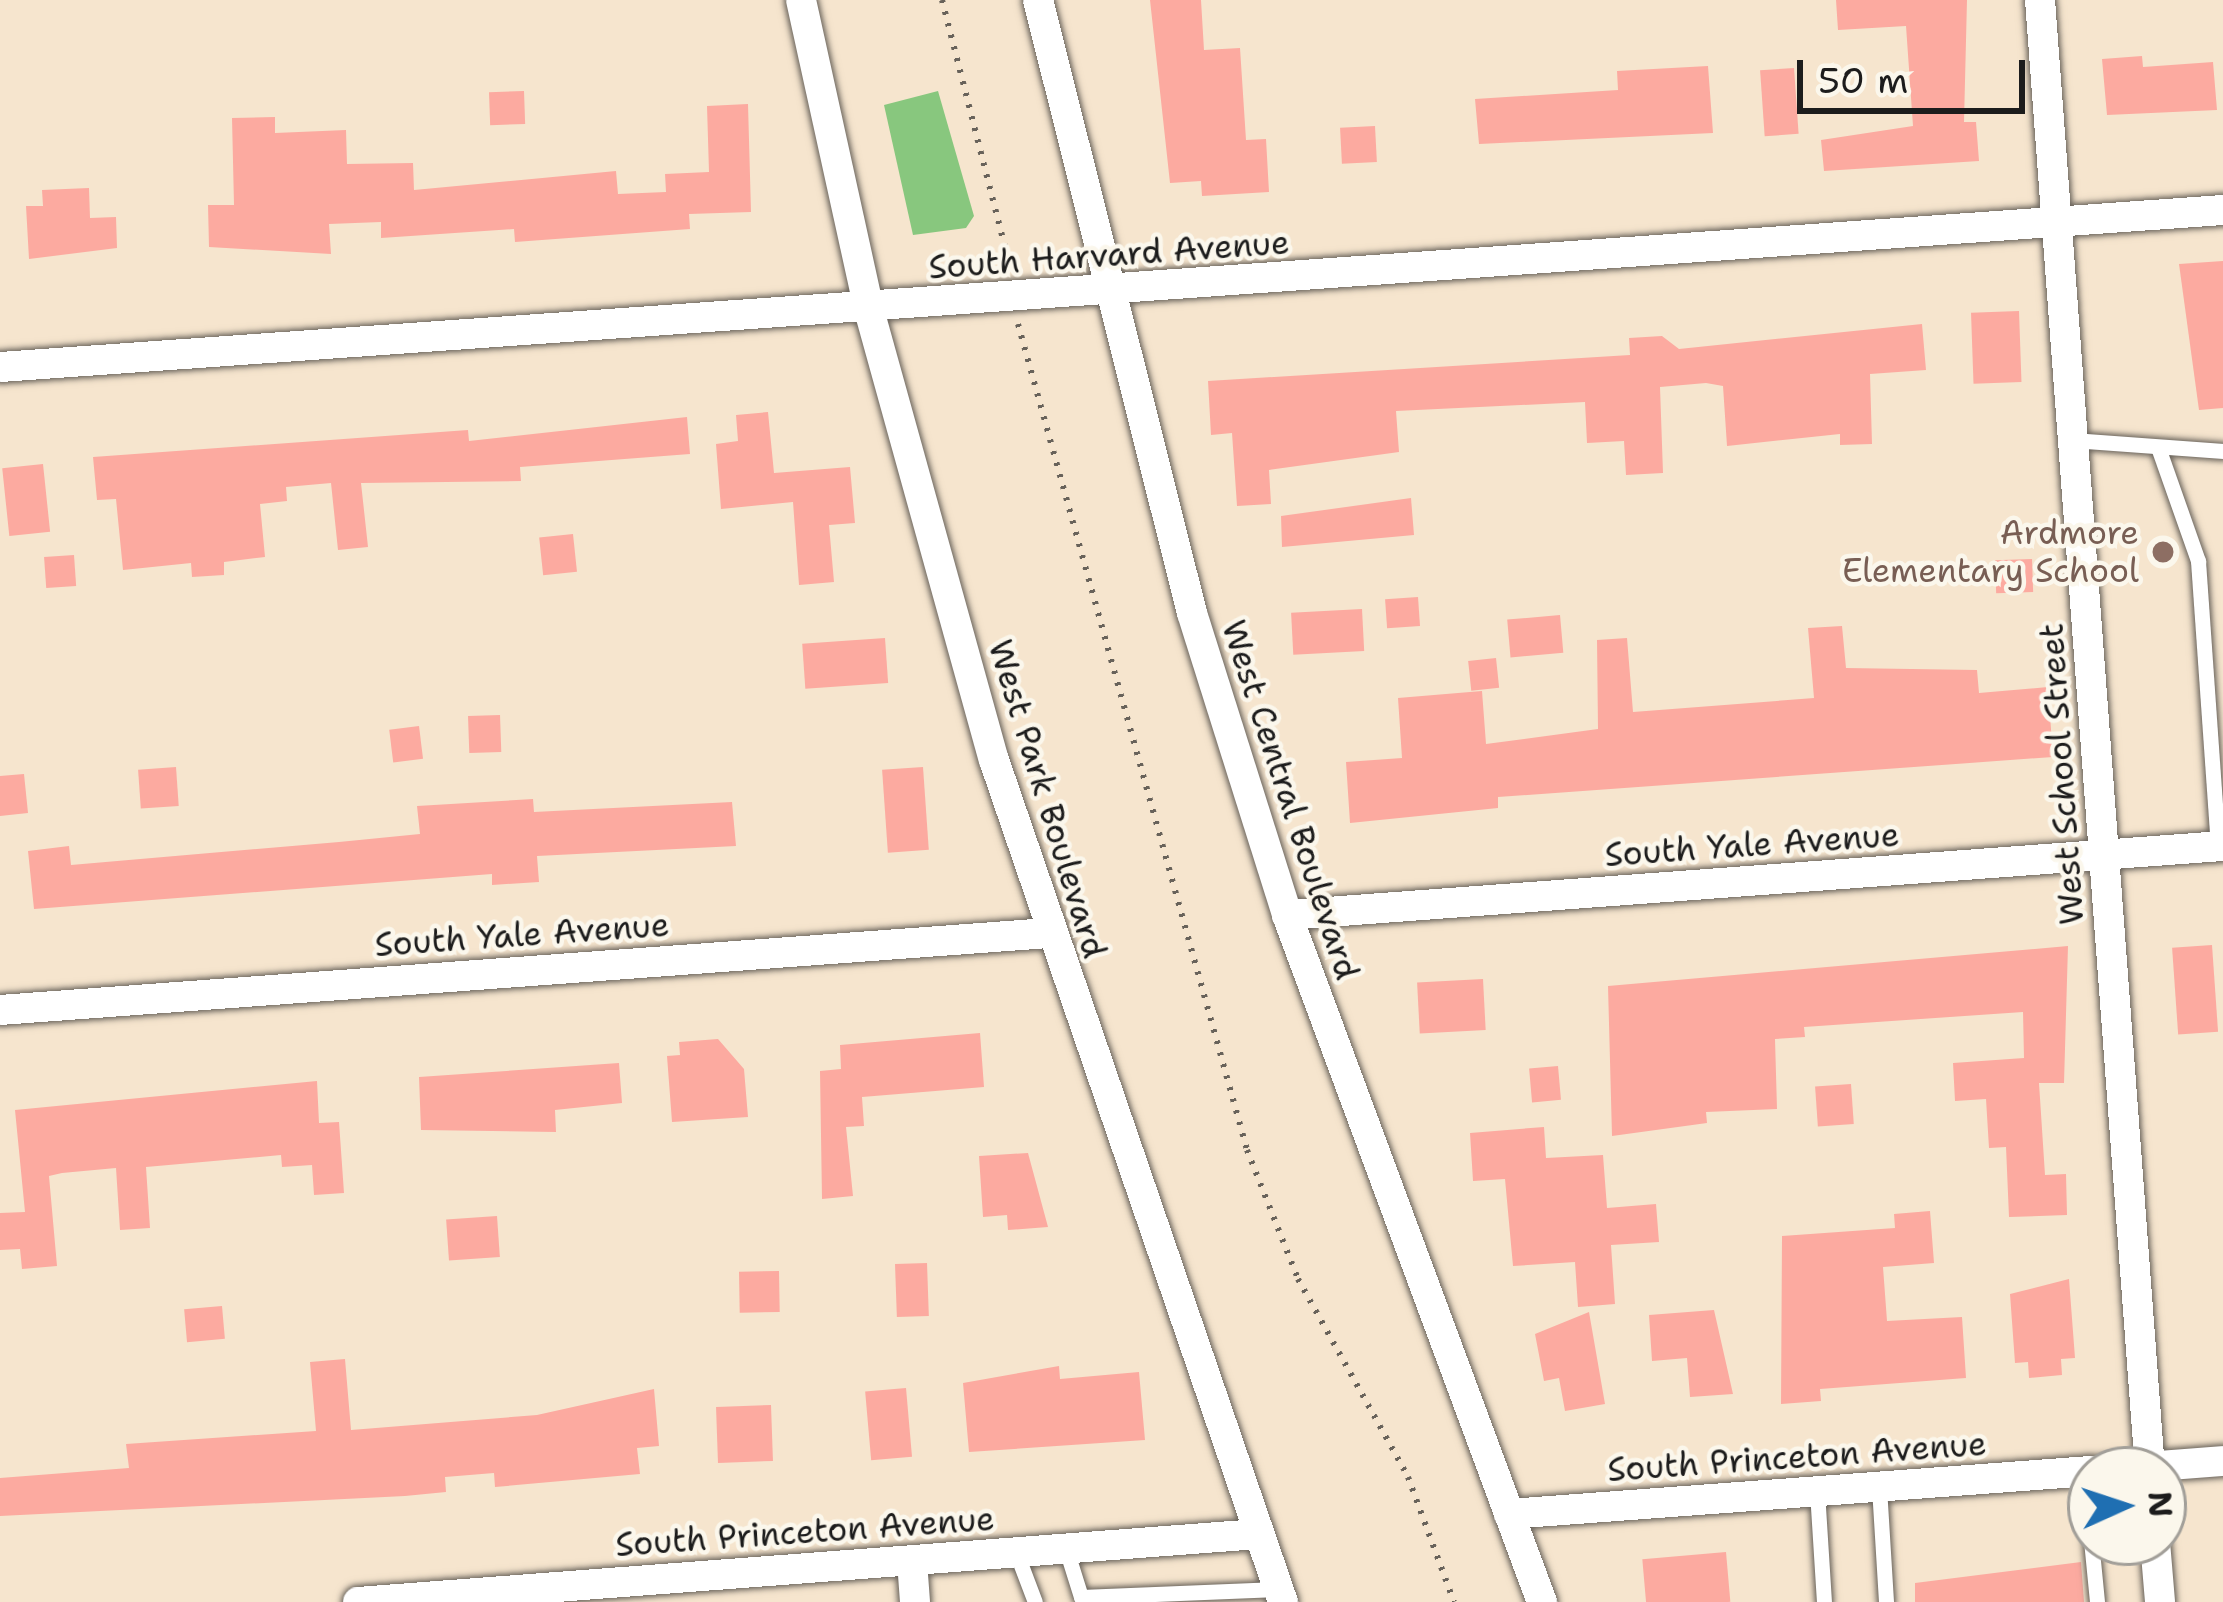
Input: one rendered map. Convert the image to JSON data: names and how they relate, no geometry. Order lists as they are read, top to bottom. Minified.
{"streets":{"street":["South Harvard Avenue","West School Street","West Park Boulevard","West Central Boulevard","South Yale Avenue","South Princeton Avenue"]},"crossings":[["South Harvard Avenue","West School Street"],["South Harvard Avenue","West Park Boulevard"],["South Harvard Avenue","West Central Boulevard"],["West School Street","South Yale Avenue"],["West Park Boulevard","South Yale Avenue"],["West Park Boulevard","South Princeton Avenue"],["West Central Boulevard","South Yale Avenue"],["West Central Boulevard","South Princeton Avenue"]],"places":["Ardmore Elementary School"],"scale_bar":"50 m","north":"right"}
